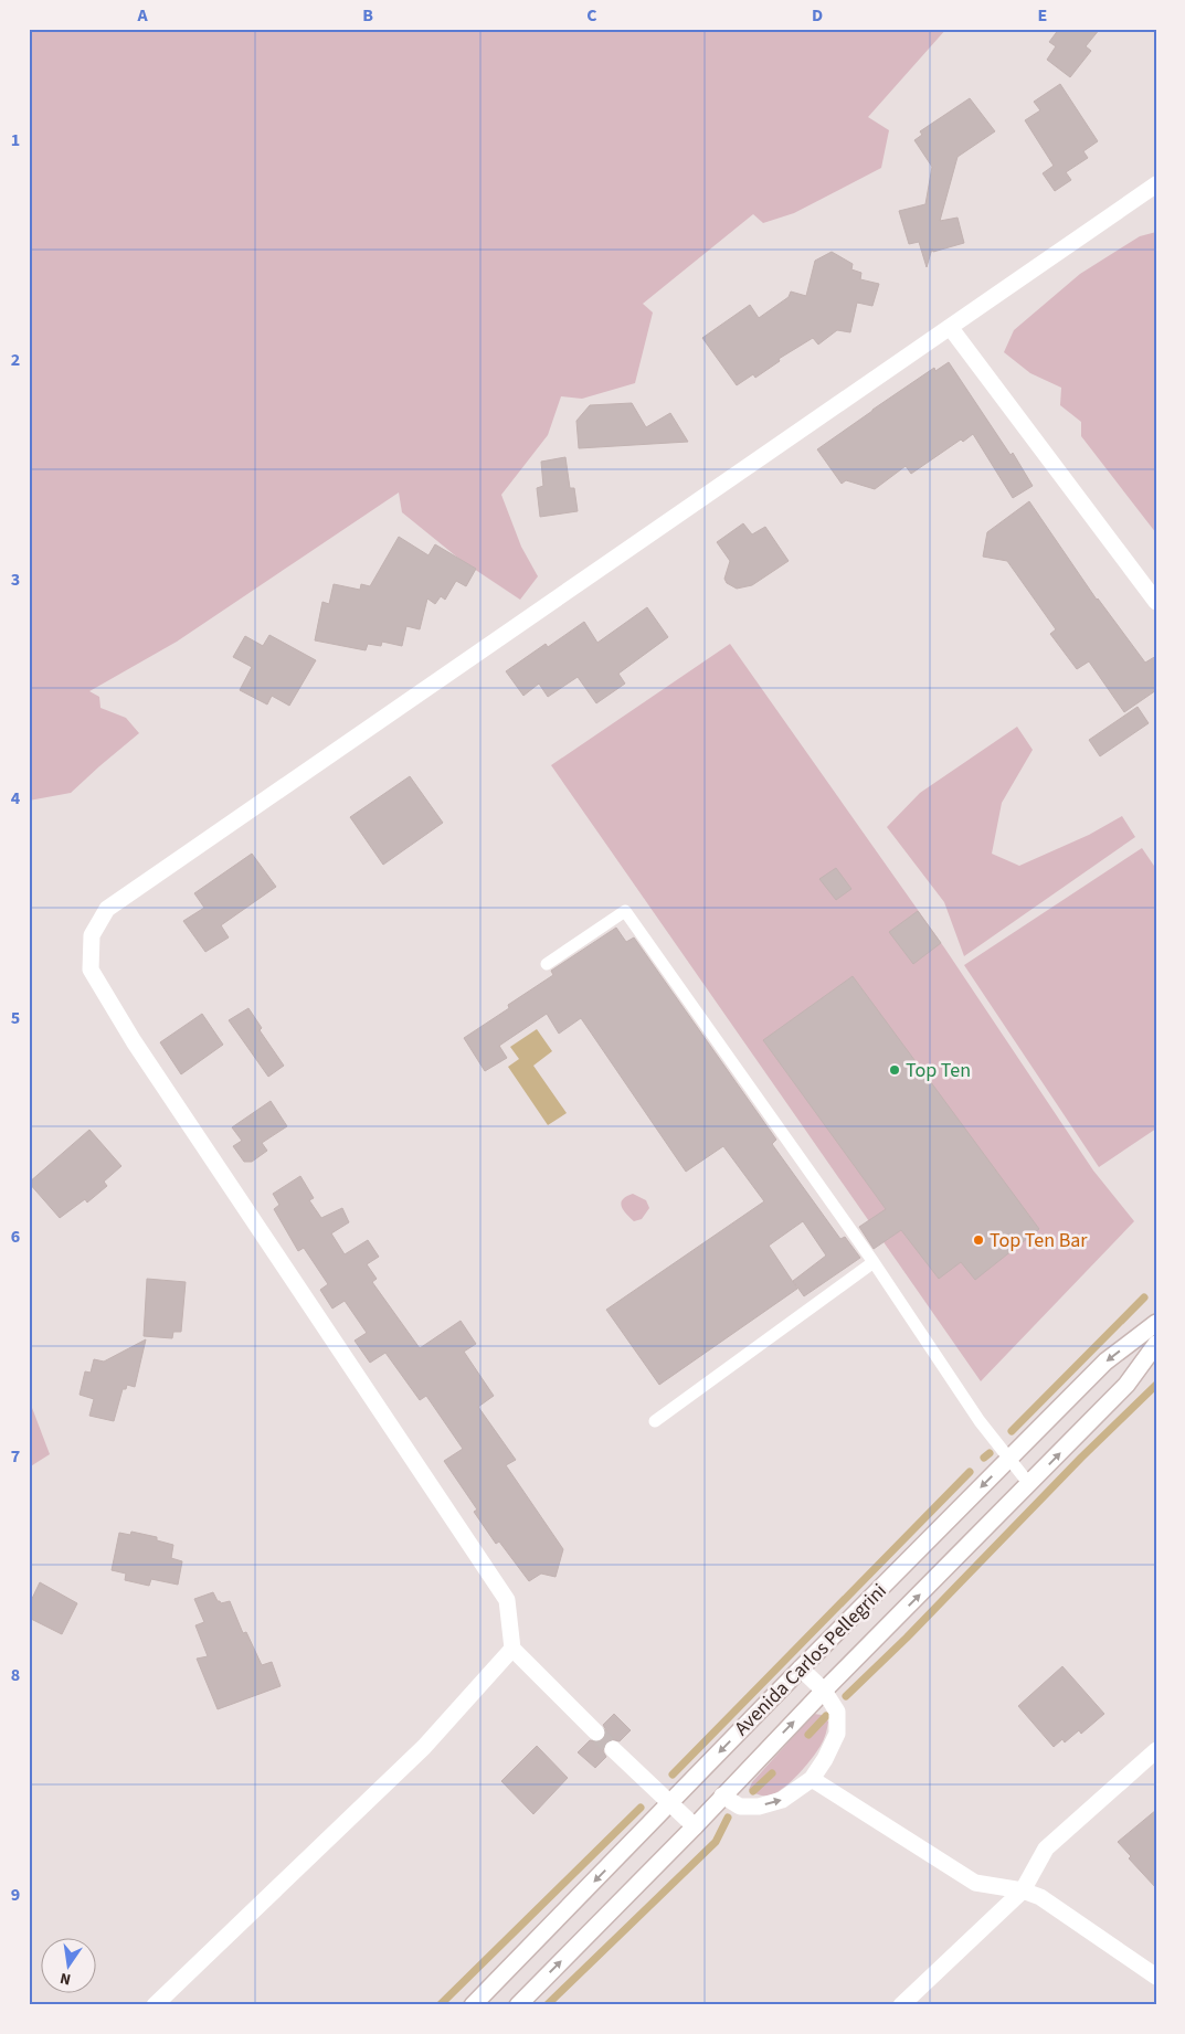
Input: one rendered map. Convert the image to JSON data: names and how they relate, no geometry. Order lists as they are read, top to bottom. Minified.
{"streets":{"street":["Avenida Carlos Pellegrini"]},"places":["Top Ten","Top Ten Bar"],"north":"bottom","grid":{"columns":["A","B","C","D","E"],"rows":["1","2","3","4","5","6","7","8","9"]}}
